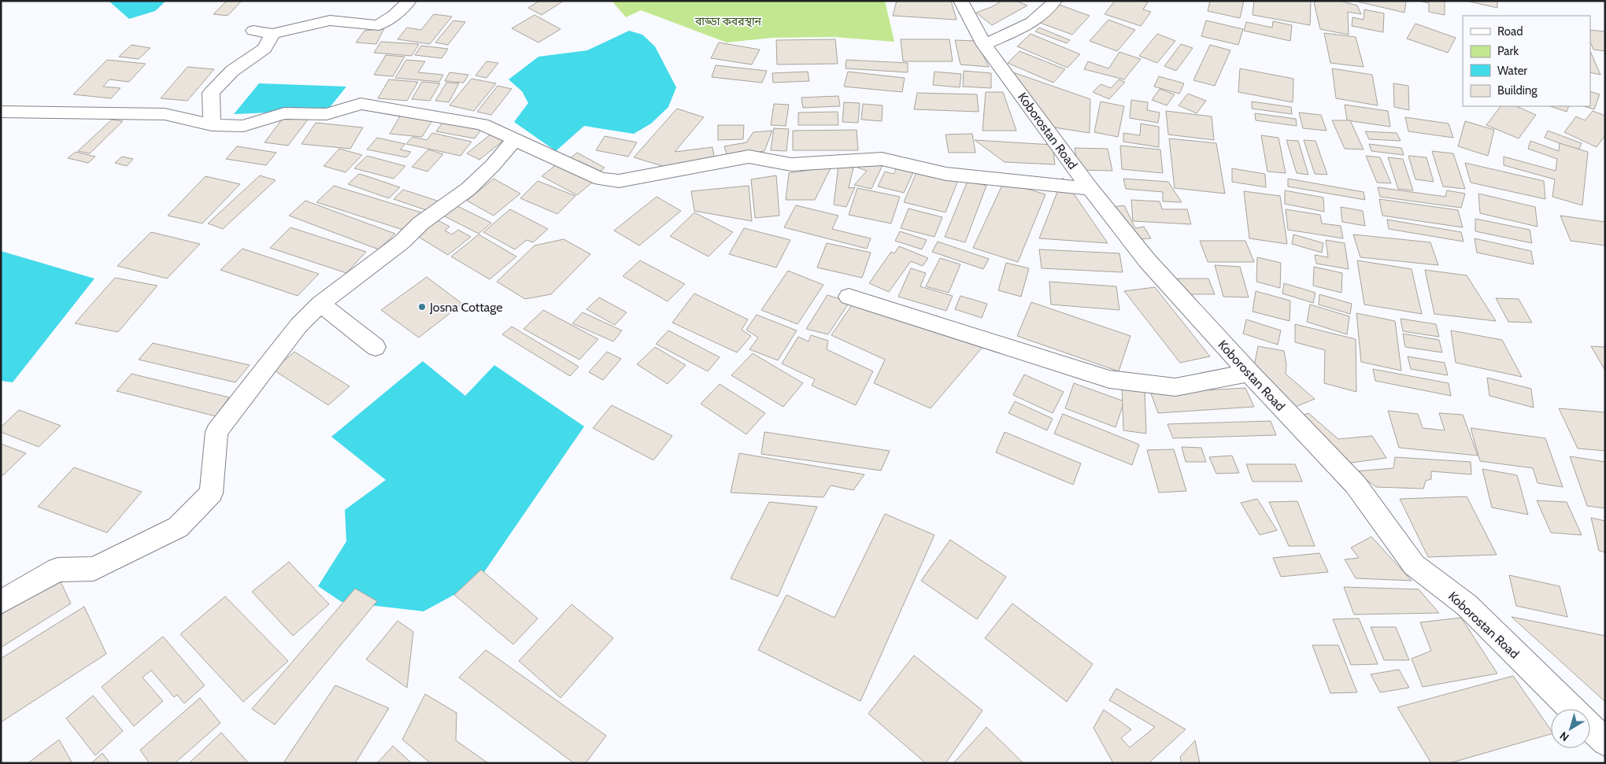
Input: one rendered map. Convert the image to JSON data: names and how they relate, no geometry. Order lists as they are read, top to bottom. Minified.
{"streets":{"street":["Koborostan Road"]},"parks":["বাড্ডা কবরস্থান"],"places":["Josna Cottage"],"legend":["Road","Park","Water","Building"],"north":"bottom left"}
